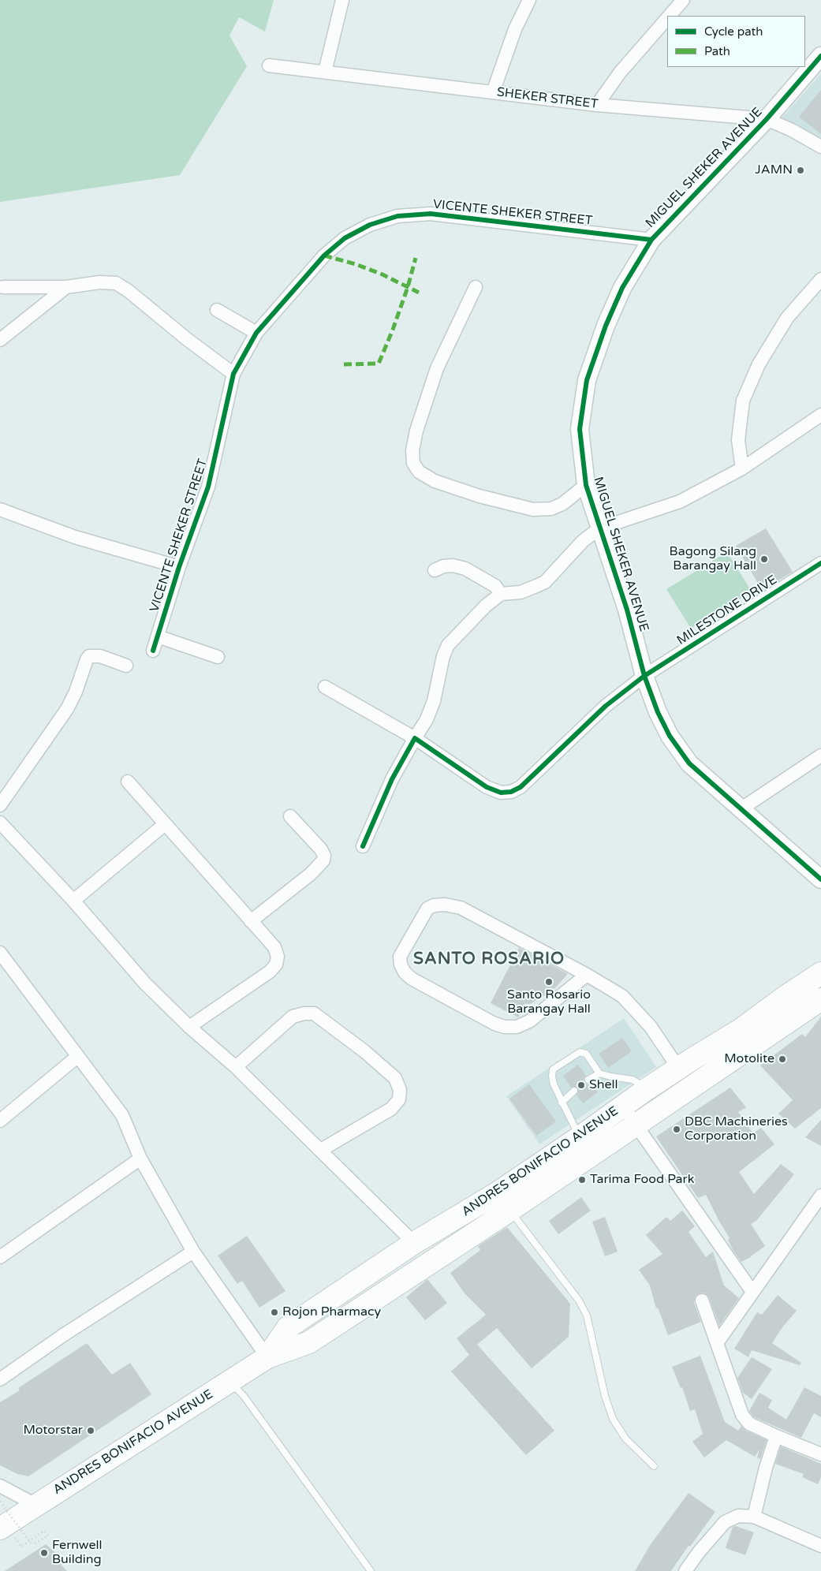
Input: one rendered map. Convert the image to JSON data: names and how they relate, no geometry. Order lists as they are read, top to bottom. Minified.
{"streets":{"highway":["ANDRES BONIFACIO AVENUE"],"street":["SHEKER STREET","MIGUEL SHEKER AVENUE","VICENTE SHEKER STREET","MILESTONE DRIVE"]},"crossings":[["SHEKER STREET","MIGUEL SHEKER AVENUE"],["MIGUEL SHEKER AVENUE","VICENTE SHEKER STREET"],["MIGUEL SHEKER AVENUE","MILESTONE DRIVE"]],"districts":["SANTO ROSARIO"],"places":["JAMN","Bagong Silang Barangay Hall","Santo Rosario Barangay Hall","Motolite","Shell","DBC Machineries Corporation","Tarima Food Park","Rojon Pharmacy","Motorstar","Fernwell Building"],"legend":["Cycle path","Path"]}
